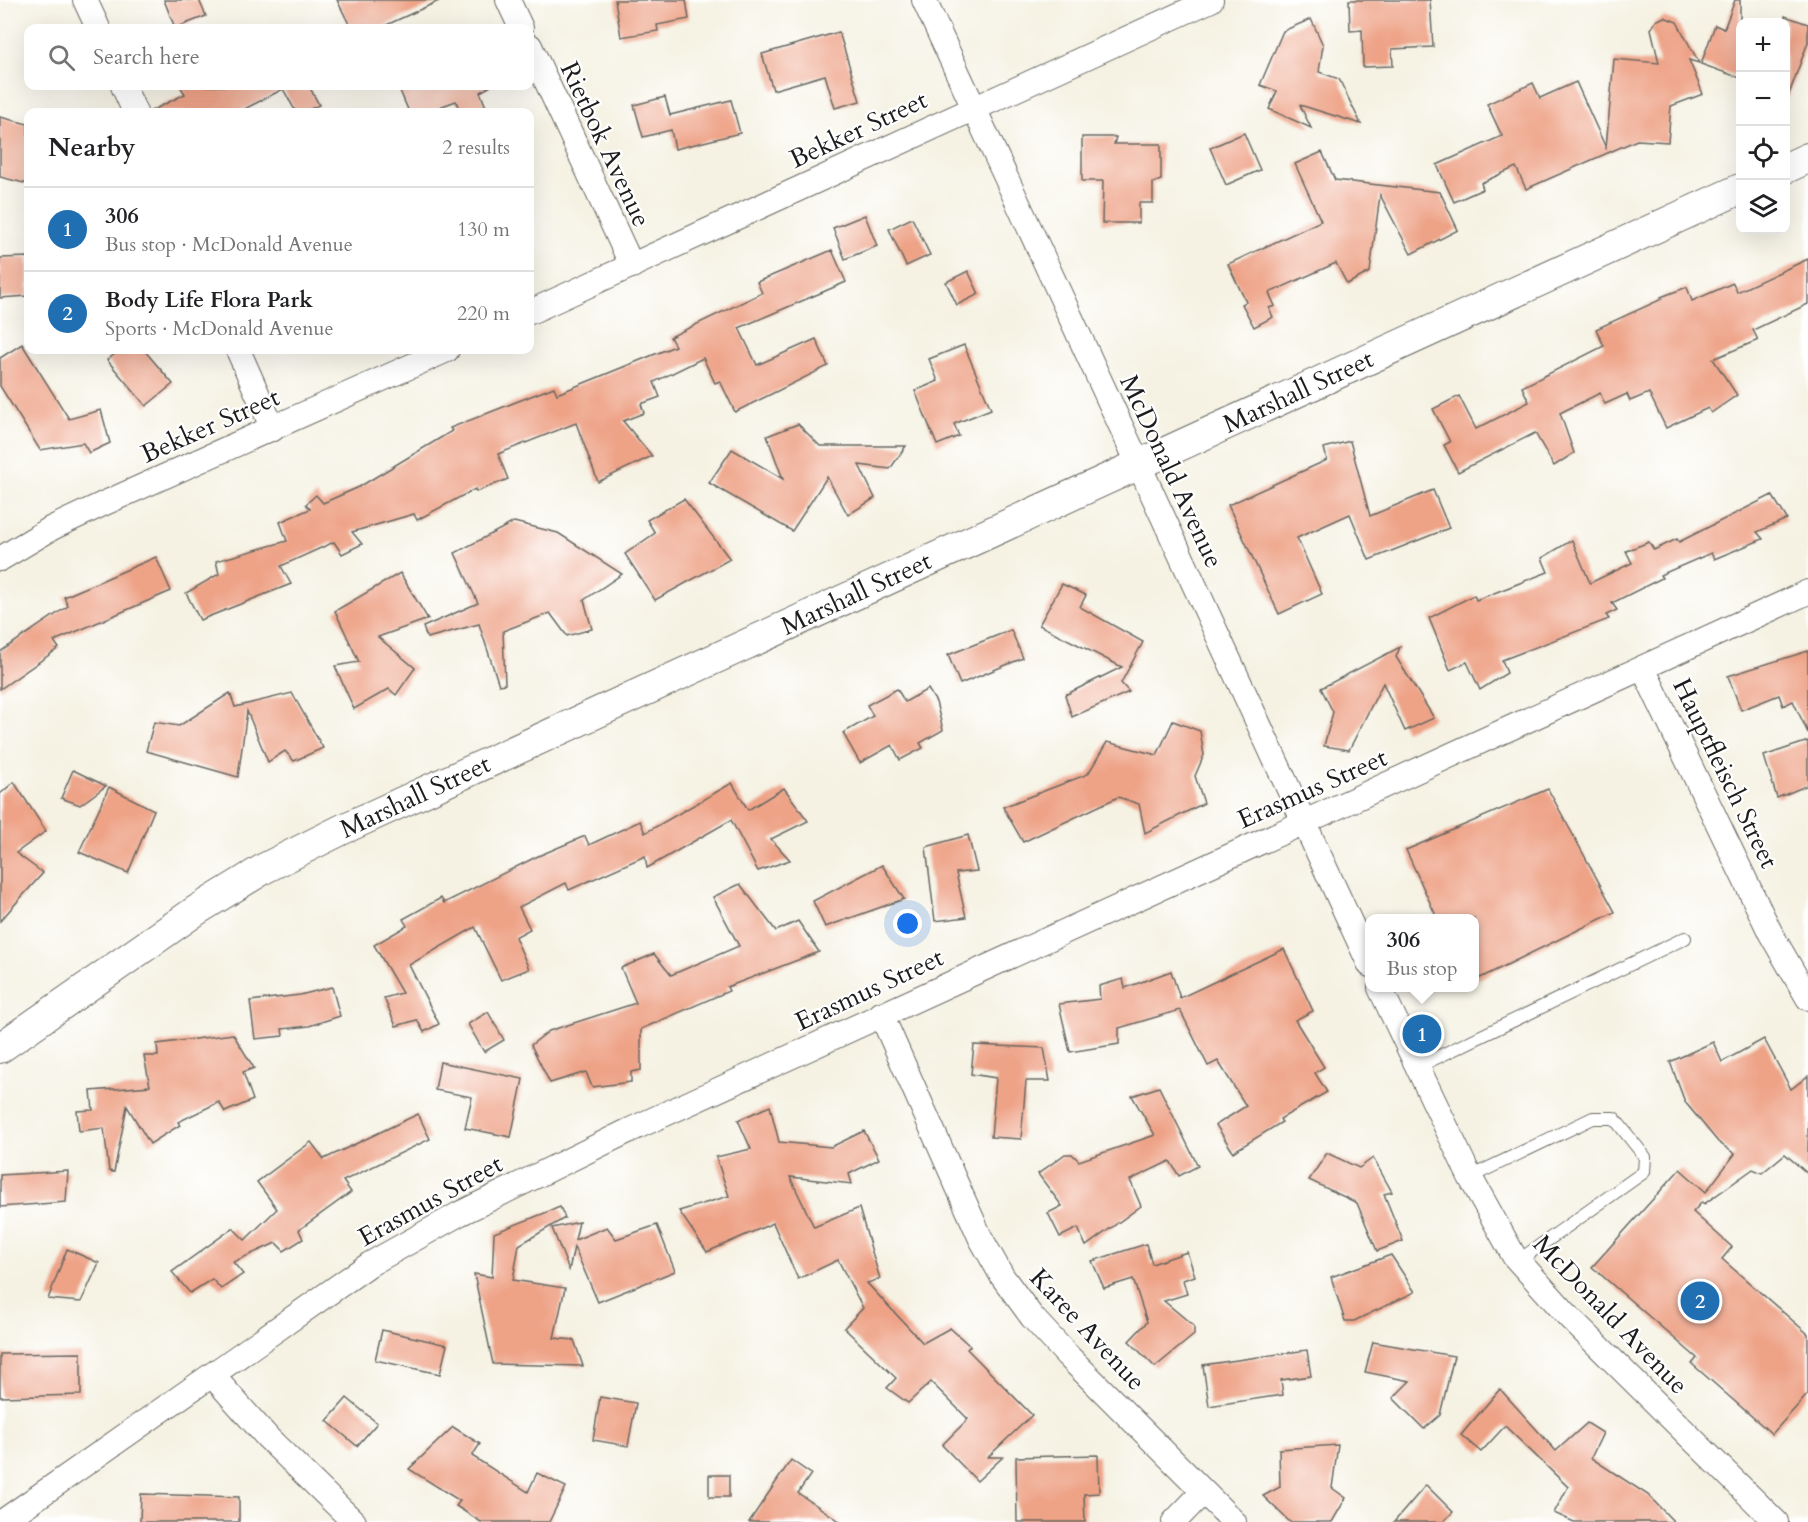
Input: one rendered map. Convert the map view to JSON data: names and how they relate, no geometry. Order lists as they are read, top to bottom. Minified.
{"streets":{"street":["Bekker Street","Rietbok Avenue","Marshall Street","McDonald Avenue","Hauptfleisch Street","Erasmus Street","Karee Avenue"]},"crossings":[["Bekker Street","Rietbok Avenue"],["Bekker Street","McDonald Avenue"],["Marshall Street","McDonald Avenue"],["McDonald Avenue","Erasmus Street"],["Hauptfleisch Street","Erasmus Street"],["Erasmus Street","Karee Avenue"]],"page":{"map_buttons":["+","−"],"search":"Search here","heading":["Nearby","2 results"],"list":[{"mark":"1","name":"306","note":"Bus stop · McDonald Avenue","value":"130 m"},{"mark":"2","name":"Body Life Flora Park","note":"Sports · McDonald Avenue","value":"220 m"}],"popup":["306","Bus stop"],"pins":["1","2"]}}
